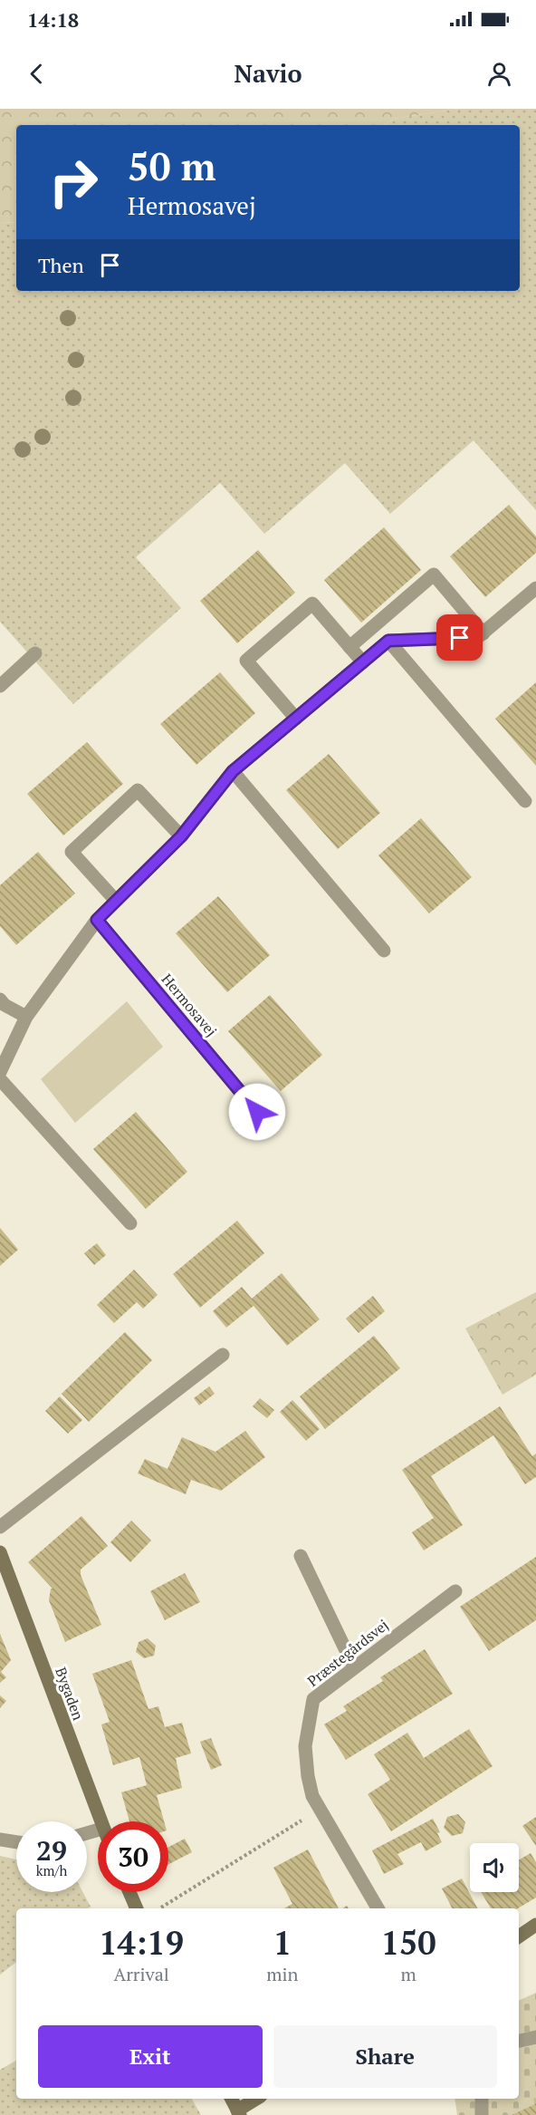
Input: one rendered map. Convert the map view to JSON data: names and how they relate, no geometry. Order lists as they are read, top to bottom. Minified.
{"streets":{"street":["Hermosavej","Præstegårdsvej","Bygaden"]},"page":{"status":"14:18","header":"Navio","turn":["50 m","Hermosavej"],"then":"Then","speed":"29 km/h","limit":"30","eta":["14:19","Arrival","1","min","150","m"],"buttons":["Exit","Share"]}}
